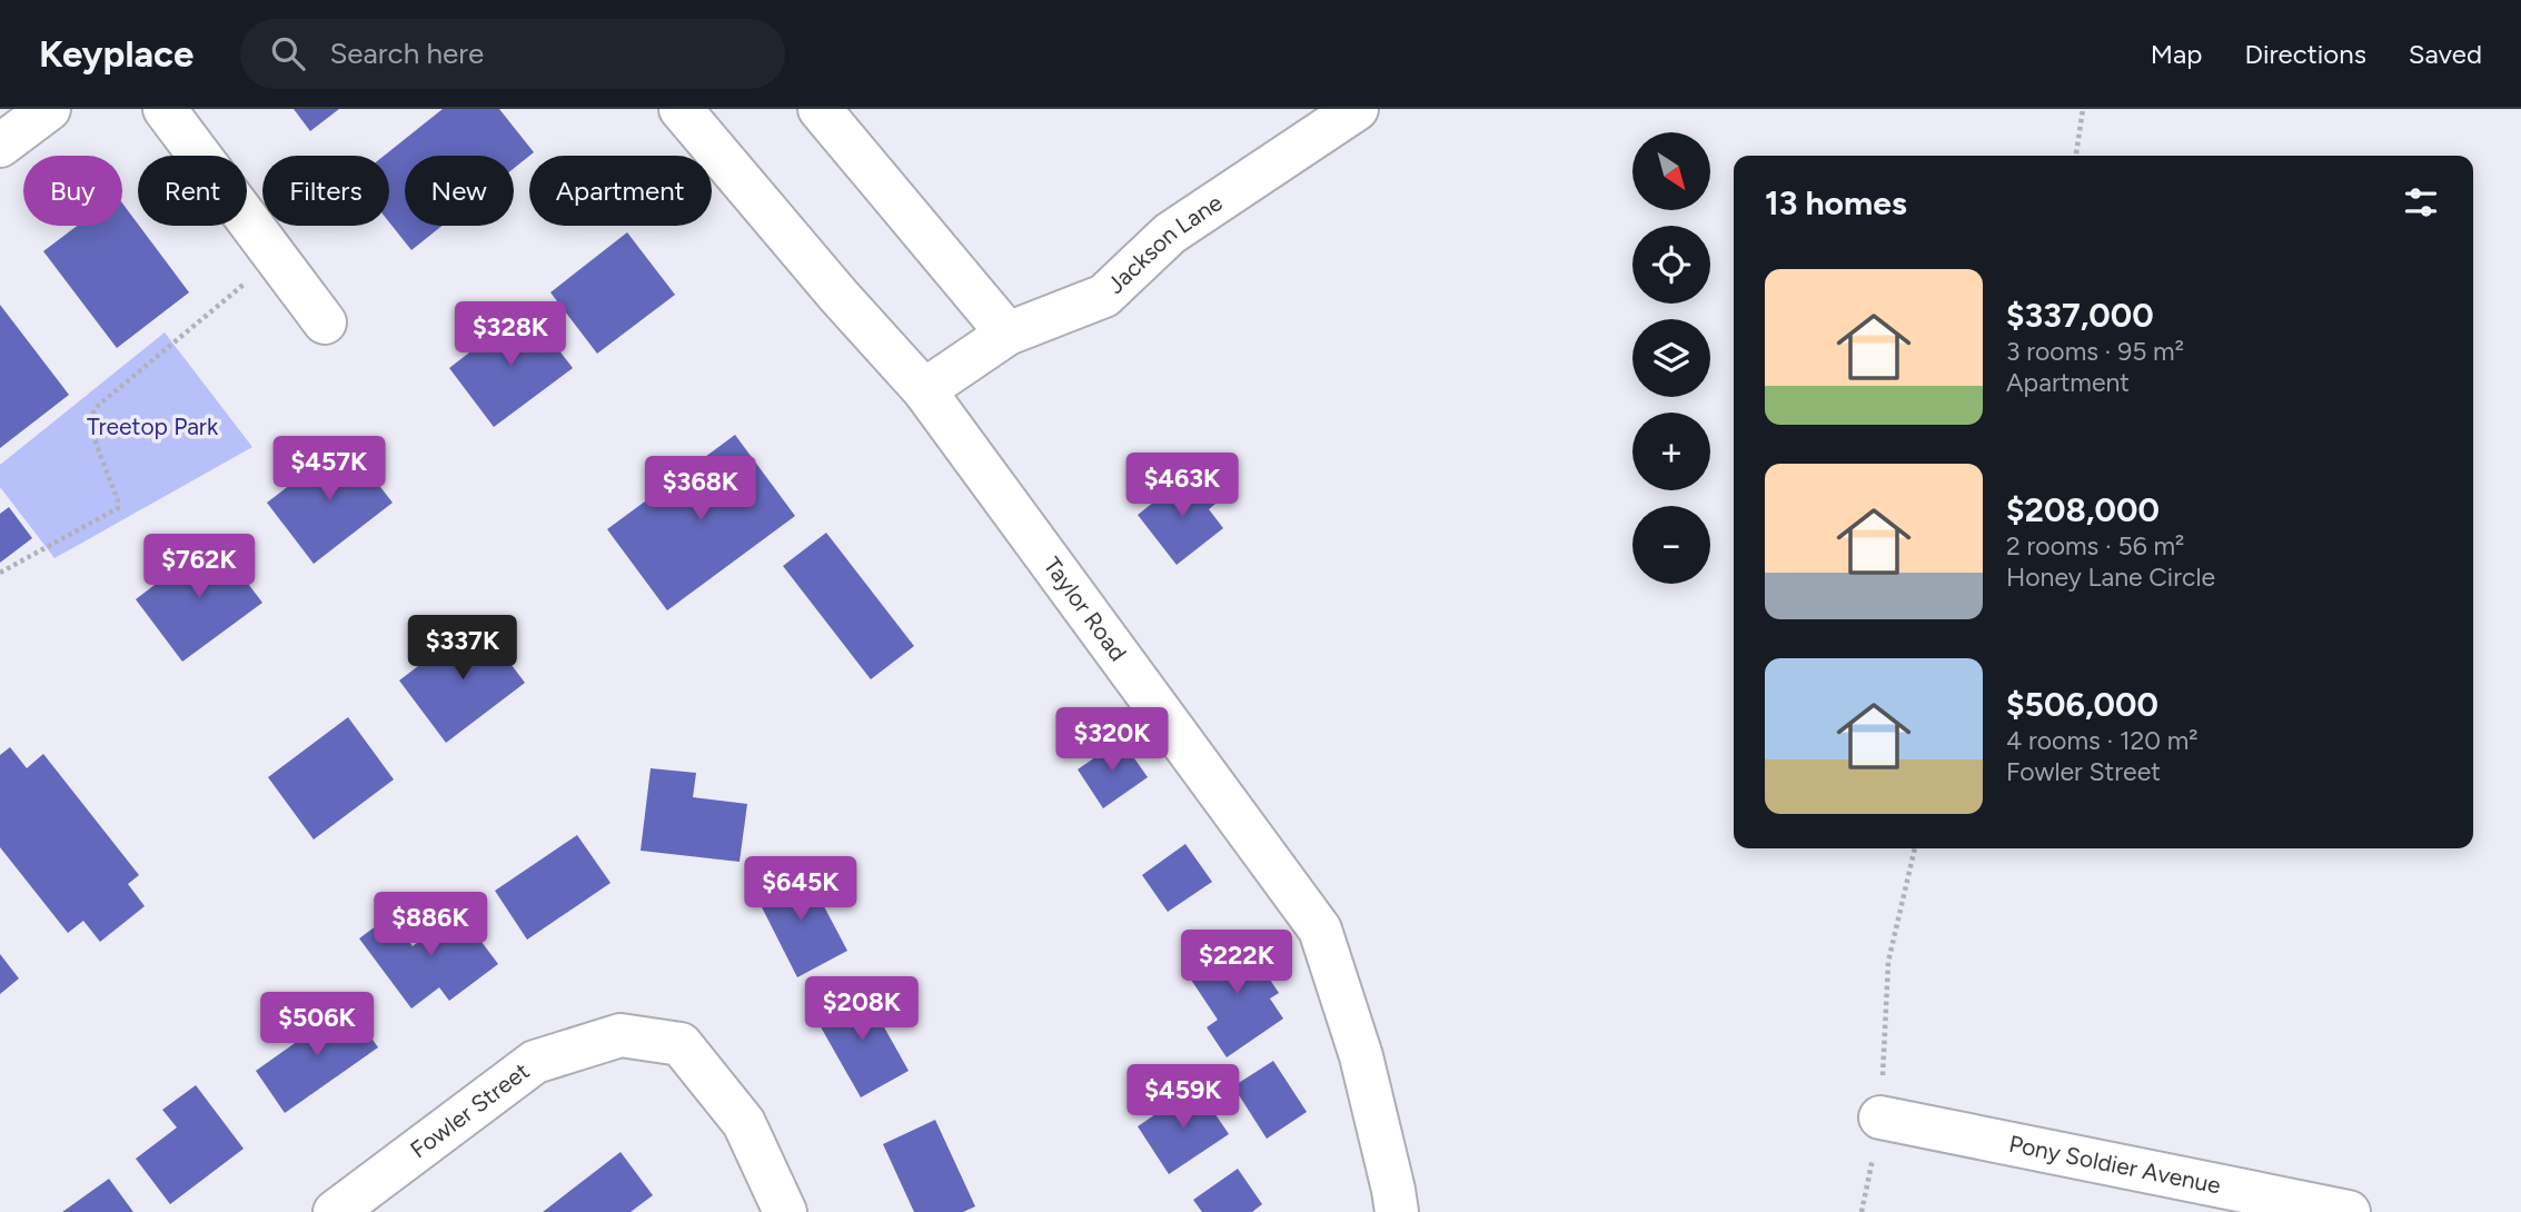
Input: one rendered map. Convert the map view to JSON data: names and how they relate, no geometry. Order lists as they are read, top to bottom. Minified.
{"streets":{"street":["Jackson Lane","Taylor Road","Fowler Street","Pony Soldier Avenue"]},"crossings":[["Jackson Lane","Taylor Road"]],"parks":["Treetop Park"],"north":"bottom right","page":{"header":"Keyplace","search":"Search here","nav":["Map","Directions","Saved"],"map_buttons":["+","−"],"chip":["Buy","Rent","Filters","New","Apartment"],"heading":"13 homes","list":[{"name":"$337,000","note":"3 rooms · 95 m² · Apartment"},{"name":"$208,000","note":"2 rooms · 56 m² · Honey Lane Circle"},{"name":"$506,000","note":"4 rooms · 120 m² · Fowler Street"}],"price":["$328K","$457K","$463K","$368K","$762K","$337K","$320K","$645K","$886K","$222K","$208K","$506K","$459K"]}}
